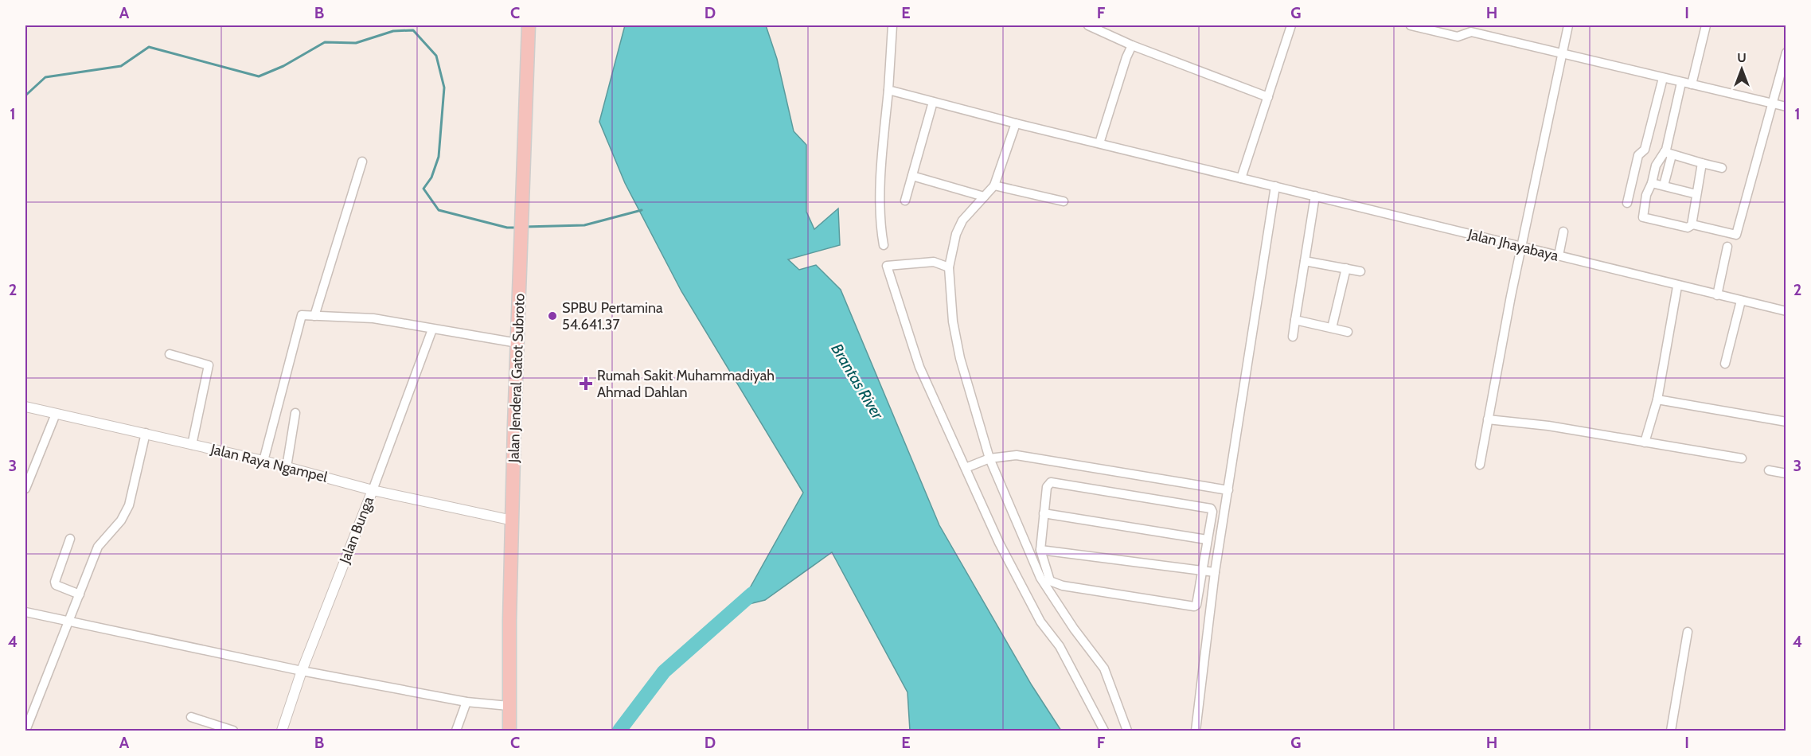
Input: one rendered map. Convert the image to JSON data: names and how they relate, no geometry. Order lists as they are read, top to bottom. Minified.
{"streets":{"main road":["Jalan Jenderal Gatot Subroto"],"street":["Jalan Jhayabaya","Jalan Raya Ngampel","Jalan Bunga"]},"crossings":[["Jalan Jenderal Gatot Subroto","Jalan Raya Ngampel"],["Jalan Raya Ngampel","Jalan Bunga"]],"water":["Brantas River"],"places":{"other":["SPBU Pertamina 54.641.37"],"health":["Rumah Sakit Muhammadiyah Ahmad Dahlan"]},"north":"top","grid":{"columns":["A","B","C","D","E","F","G","H","I"],"rows":["1","2","3","4"]}}
